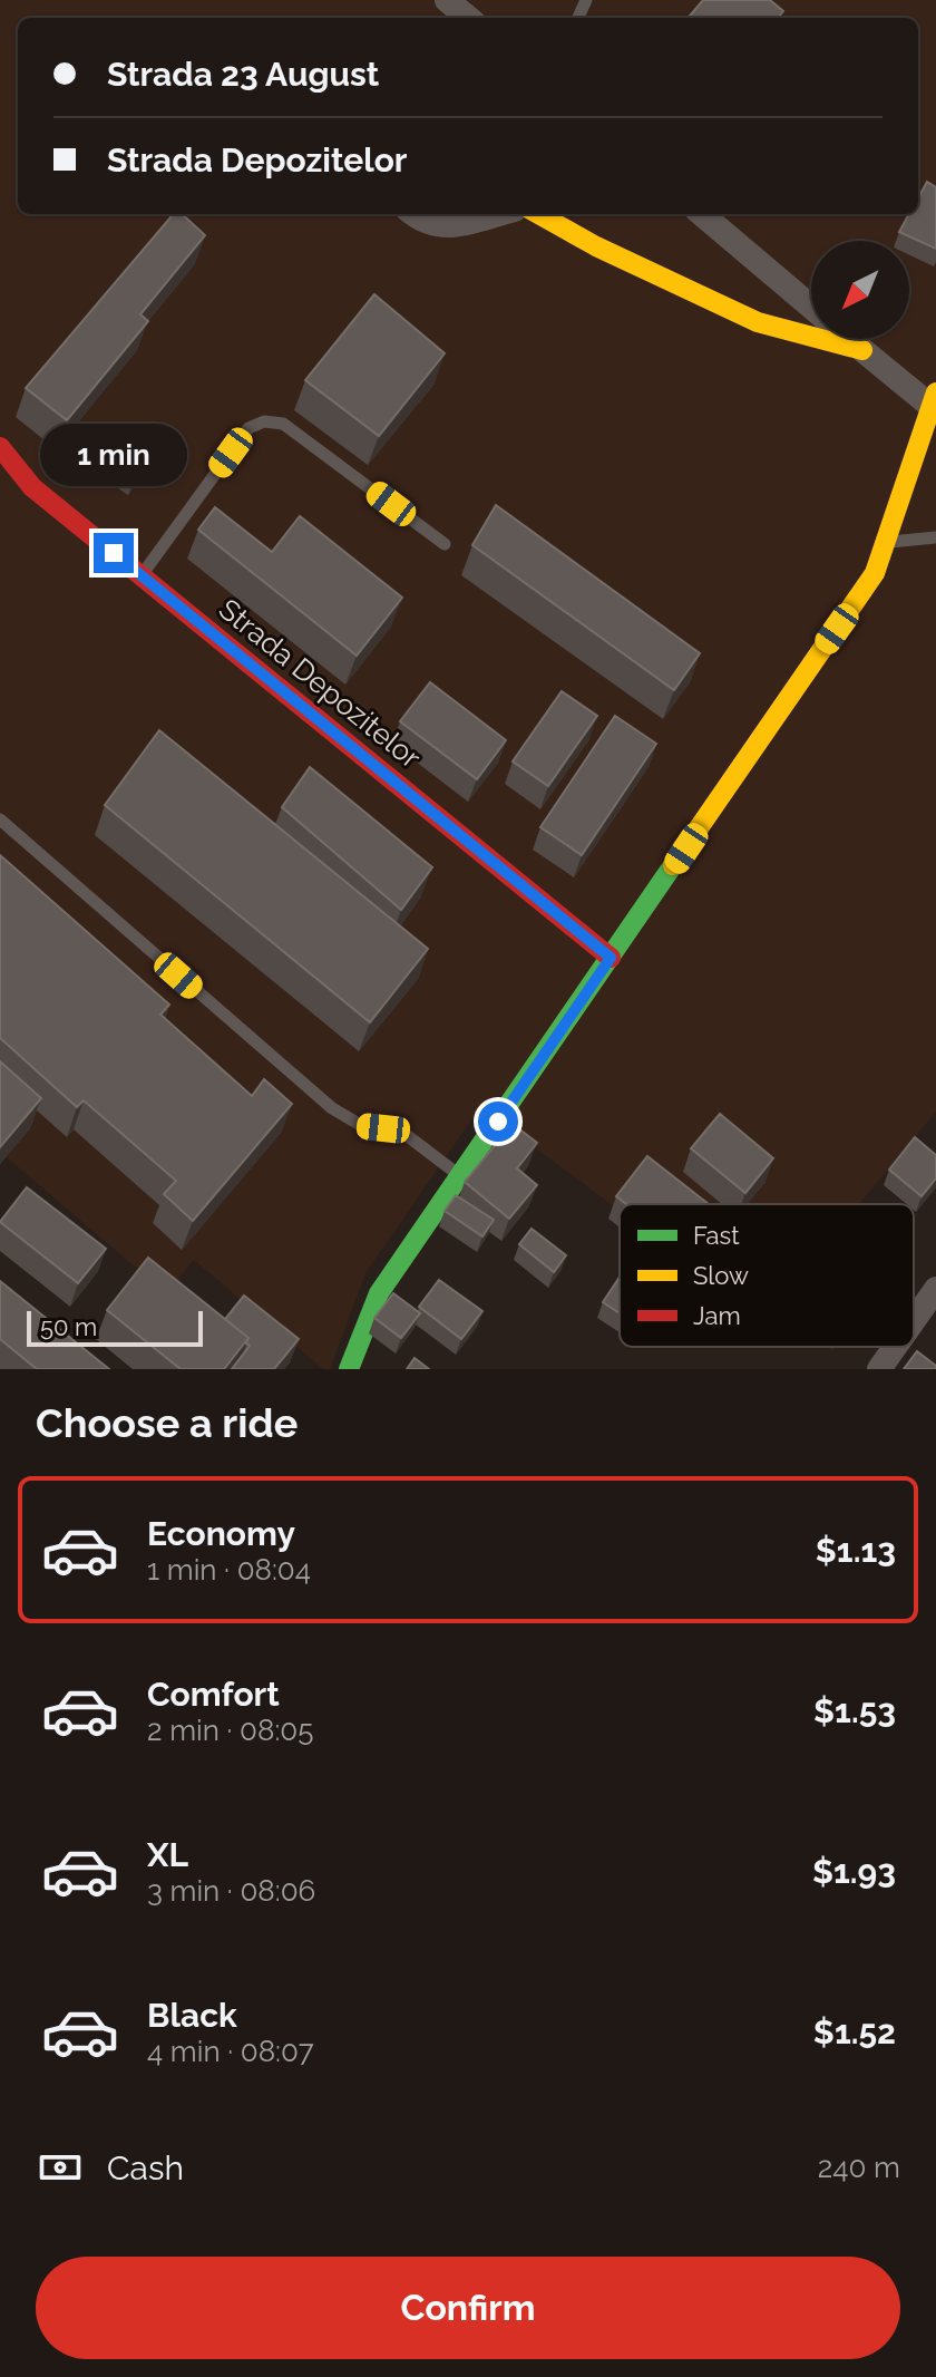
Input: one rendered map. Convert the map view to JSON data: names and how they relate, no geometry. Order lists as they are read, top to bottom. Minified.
{"streets":{"street":["Strada Depozitelor"]},"legend":["Fast","Slow","Jam"],"scale_bar":"50 m","north":"bottom left","page":{"banner":["Strada 23 August","Strada Depozitelor"],"bubble":"1 min","scale":"50 m","heading":"Choose a ride","list":[{"name":"Economy","note":"1 min · 08:04","value":"$1.13"},{"name":"Comfort","note":"2 min · 08:05","value":"$1.53"},{"name":"XL","note":"3 min · 08:06","value":"$1.93"},{"name":"Black","note":"4 min · 08:07","value":"$1.52"}],"pay":["Cash","240 m"],"buttons":"Confirm"}}
